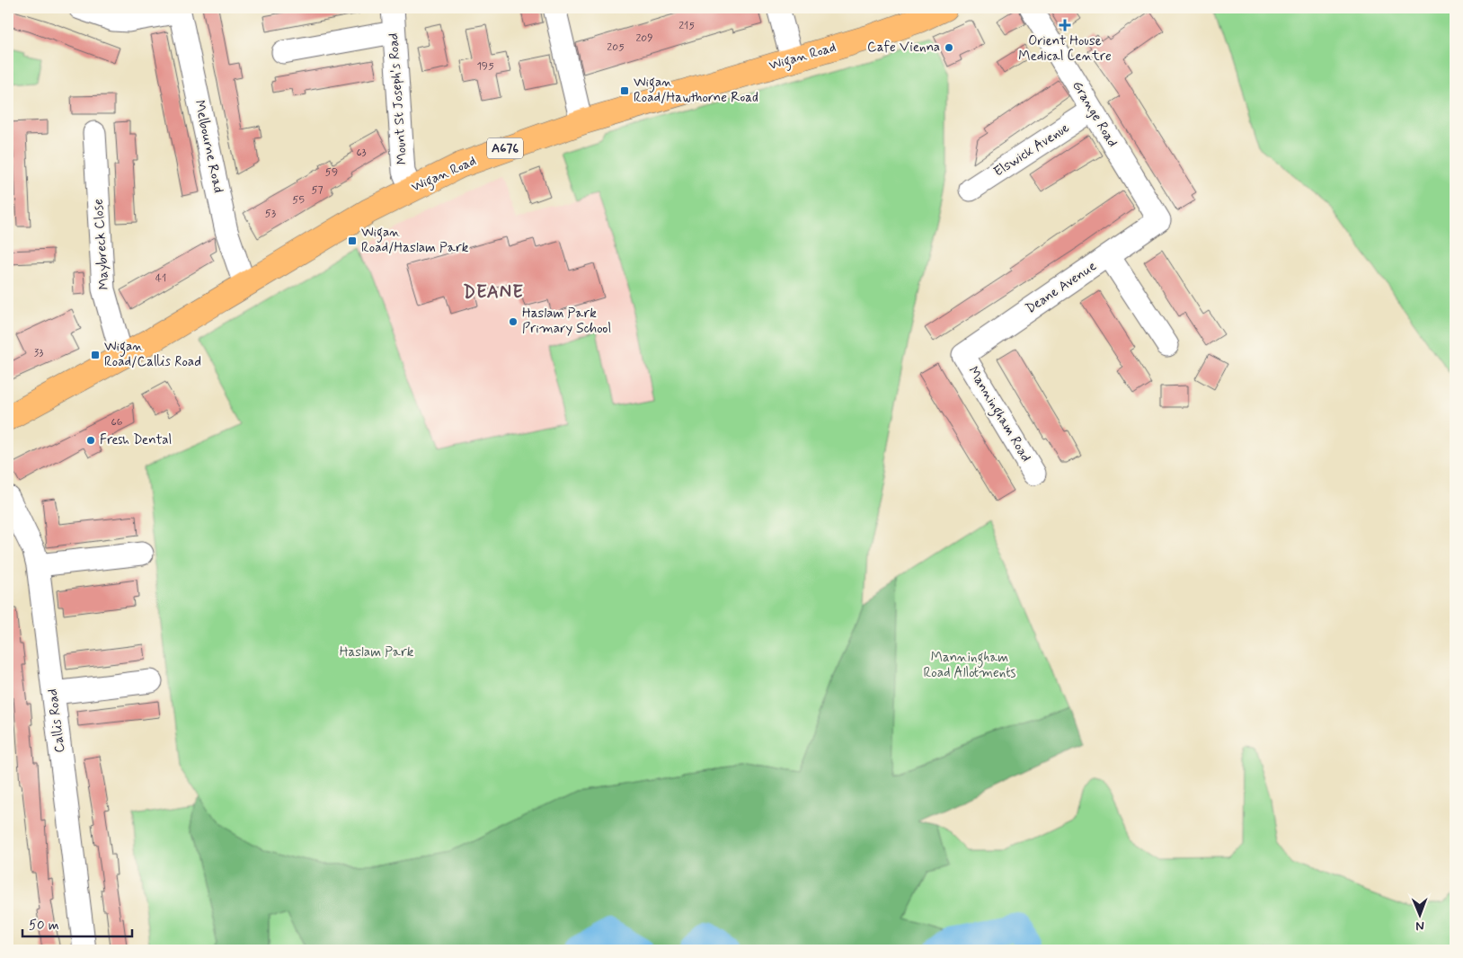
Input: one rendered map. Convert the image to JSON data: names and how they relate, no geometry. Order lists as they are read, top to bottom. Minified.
{"streets":{"main road":["Wigan Road","A676"],"street":["Mount St Joseph's Road","Grange Road","Melbourne Road","Elswick Avenue","Maybreck Close","Deane Avenue","Manningham Road","Callis Road"]},"crossings":[["Wigan Road","Mount St Joseph's Road"],["Wigan Road","Melbourne Road"],["Wigan Road","Maybreck Close"],["Grange Road","Elswick Avenue"],["Grange Road","Deane Avenue"],["Deane Avenue","Manningham Road"]],"districts":["DEANE"],"parks":["Haslam Park","Manningham Road Allotments"],"places":{"health":["Orient House Medical Centre"],"other":["Cafe Vienna","Haslam Park Primary School","Fresh Dental"],"transit":["Wigan Road/Hawthorne Road","Wigan Road/Haslam Park","Wigan Road/Callis Road"]},"house_numbers":["215","209","205","195","63","59","57","55","53","41","33","66"],"scale_bar":"50 m","north":"bottom"}
